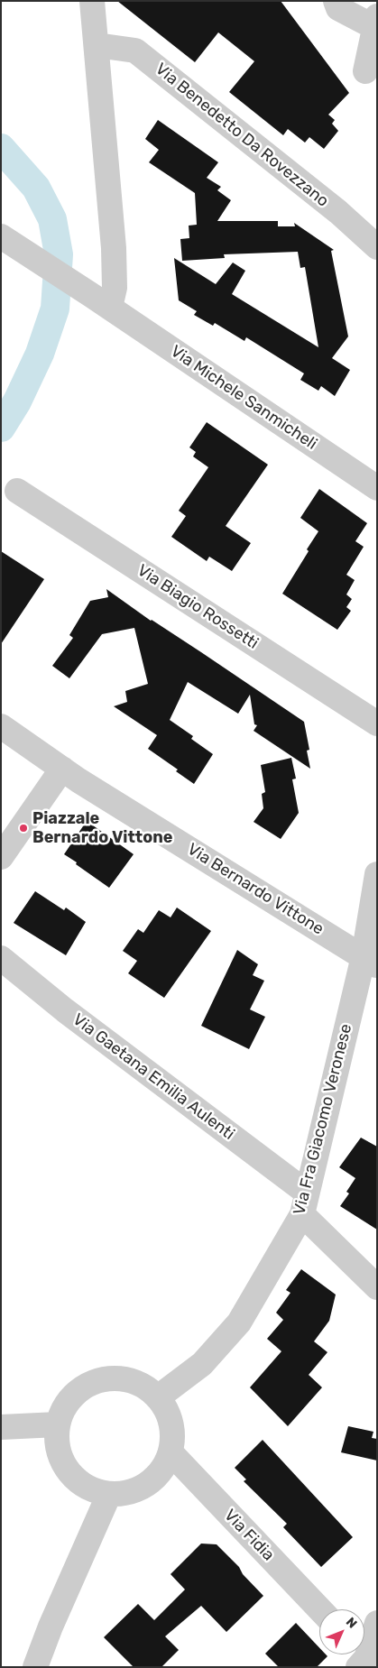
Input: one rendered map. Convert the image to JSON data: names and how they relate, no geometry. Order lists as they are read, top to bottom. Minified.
{"streets":{"street":["Via Benedetto Da Rovezzano","Via Michele Sanmicheli","Via Biagio Rossetti","Via Bernardo Vittone","Via Gaetana Emilia Aulenti","Via Fra Giacomo Veronese","Via Fidia"]},"crossings":[["Via Bernardo Vittone","Via Fra Giacomo Veronese"],["Via Gaetana Emilia Aulenti","Via Fra Giacomo Veronese"],["Via Fra Giacomo Veronese","Via Fidia"]],"places":["Piazzale Bernardo Vittone"],"north":"top right"}
